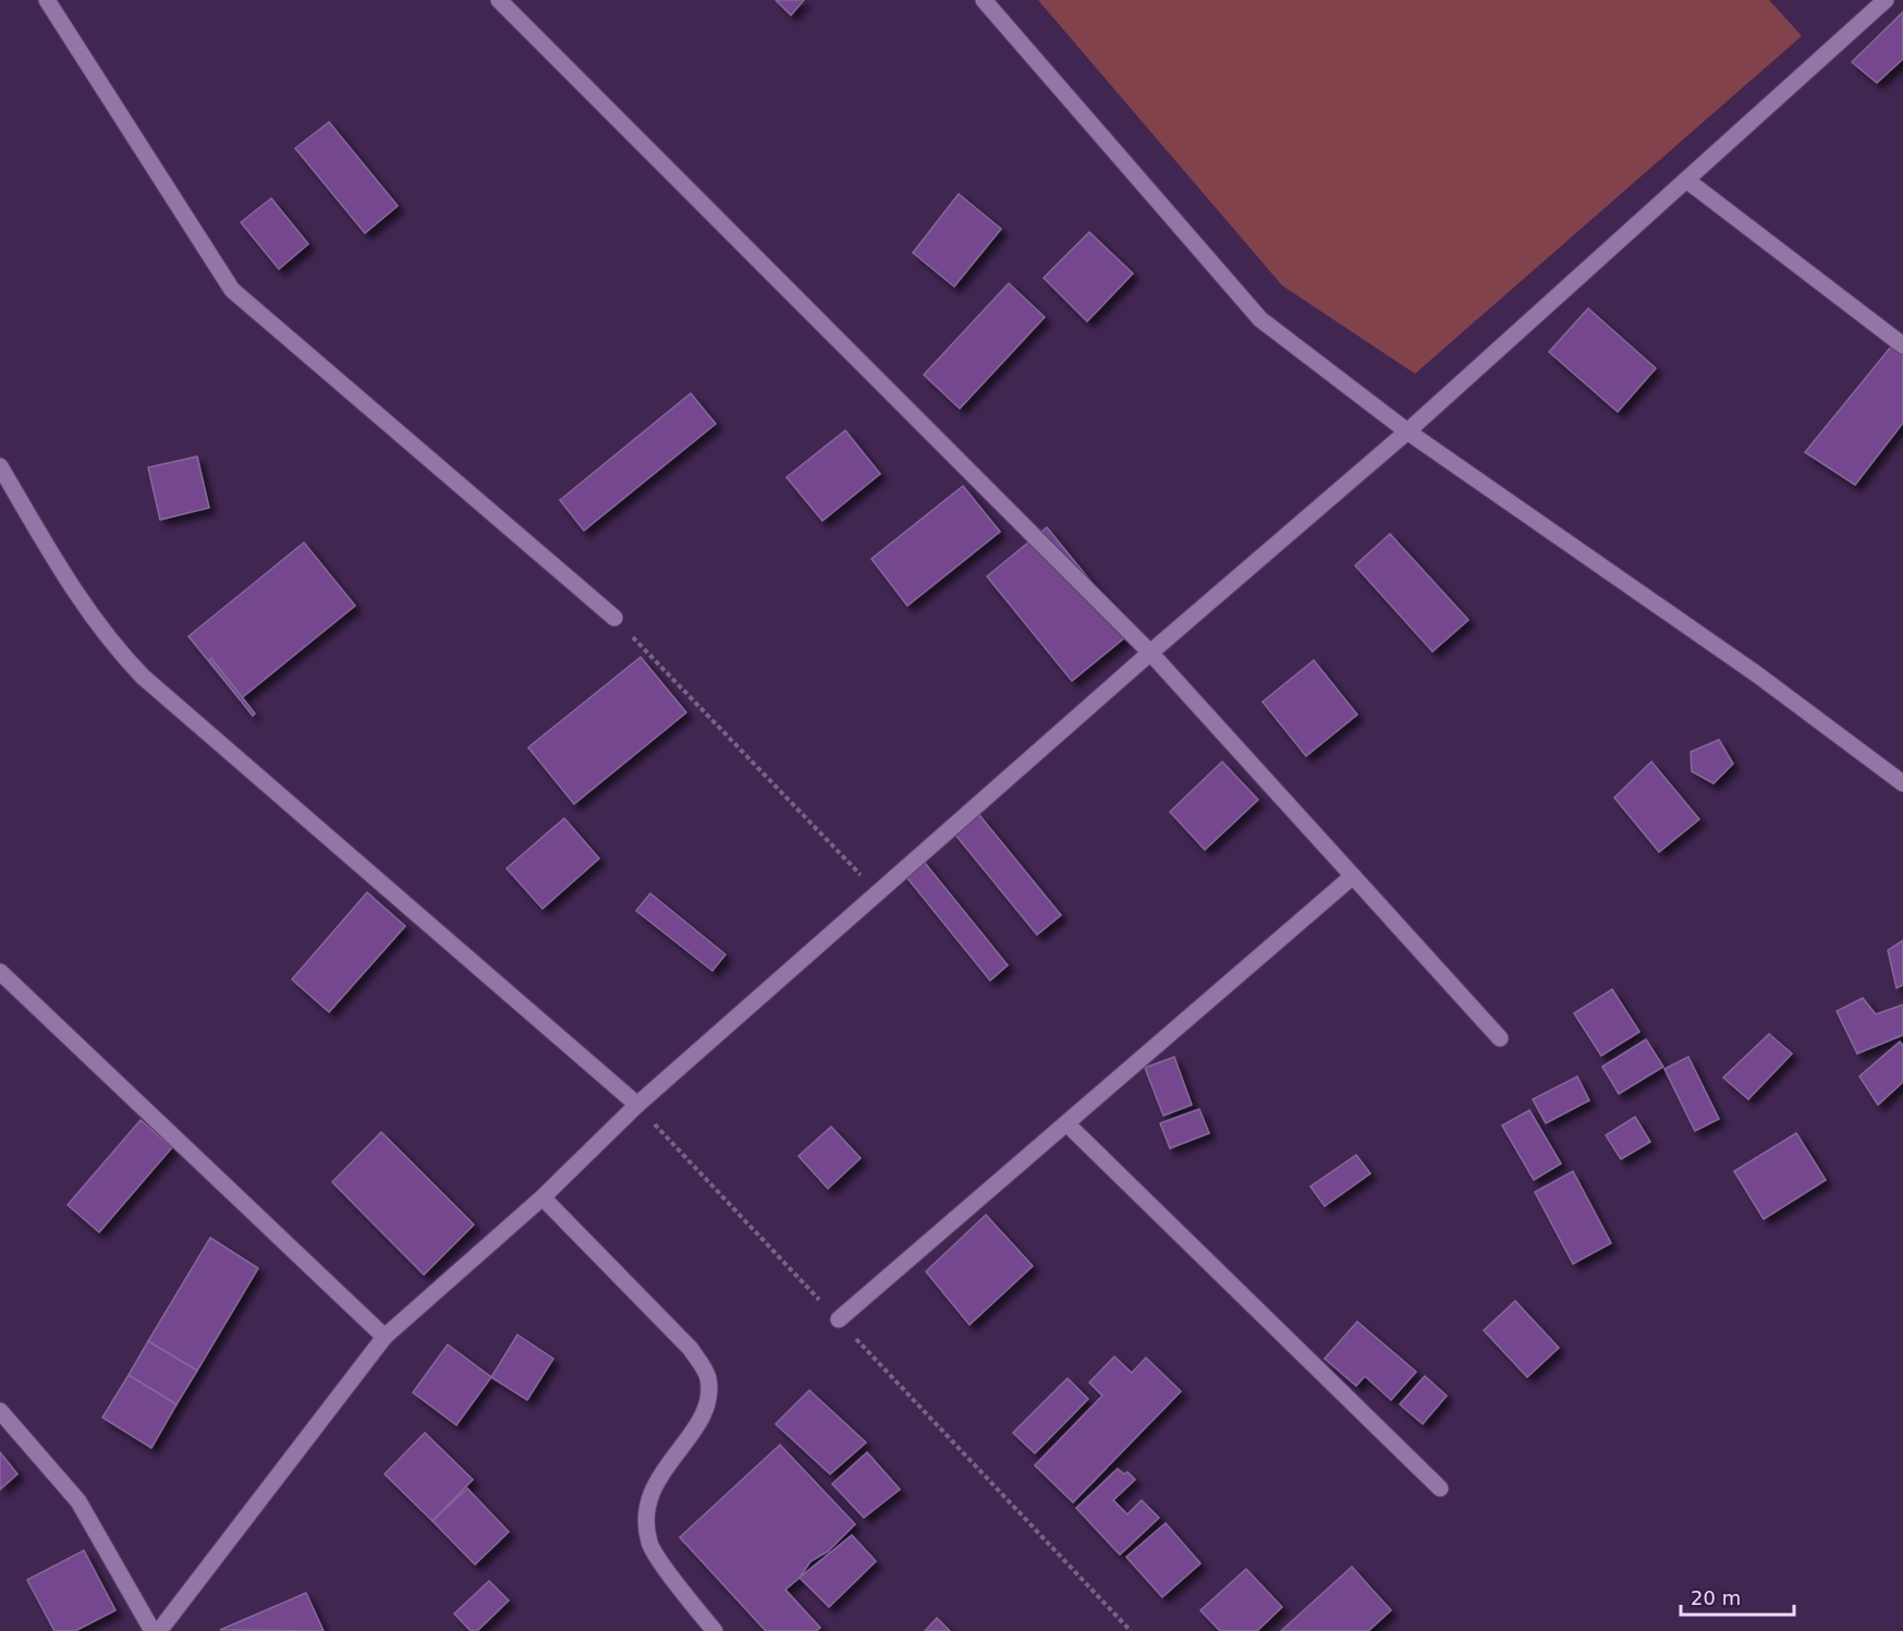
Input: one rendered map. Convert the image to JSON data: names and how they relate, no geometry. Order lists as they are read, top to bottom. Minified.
{"scale_bar":"20 m"}
